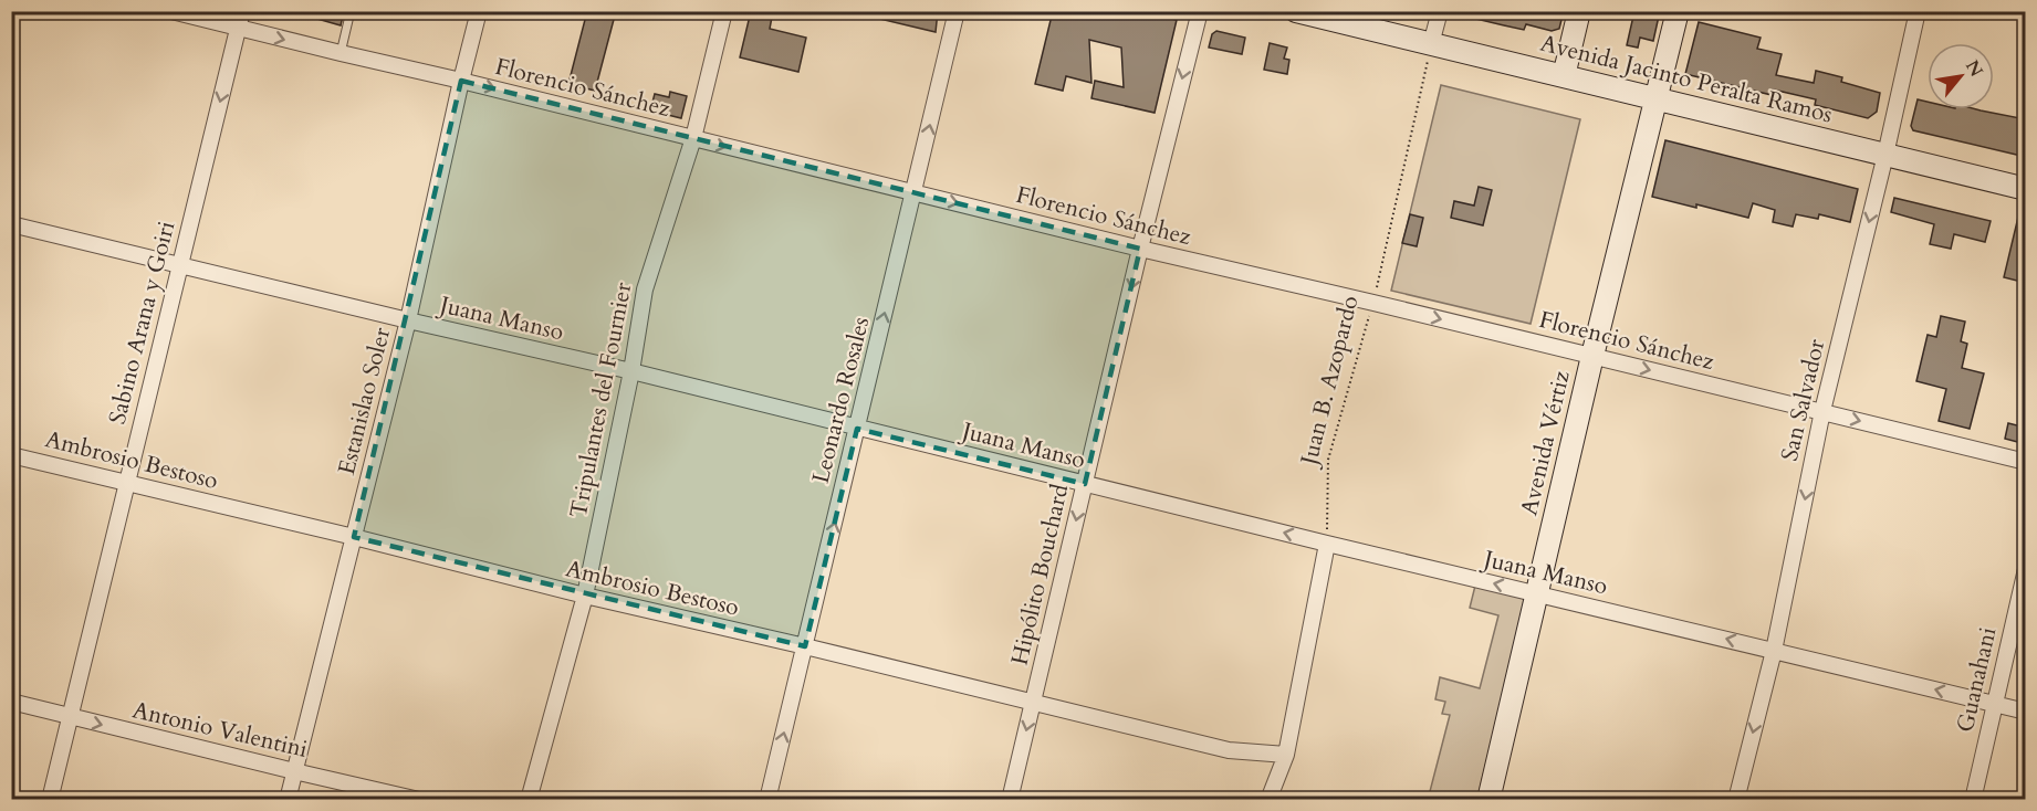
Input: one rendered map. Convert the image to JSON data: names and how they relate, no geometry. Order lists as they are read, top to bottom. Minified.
{"streets":{"street":["Avenida Jacinto Peralta Ramos","Florencio Sánchez","Juana Manso","Sabino Arana y Goiri","Tripulantes del Fournier","Leonardo Rosales","San Salvador","Estanislao Soler","Avenida Vértiz","Ambrosio Bestoso","Hipólito Bouchard","Guanahani","Antonio Valentini"],"path":["Juan B. Azopardo"]},"crossings":[["Avenida Jacinto Peralta Ramos","Juan B. Azopardo"],["Avenida Jacinto Peralta Ramos","San Salvador"],["Avenida Jacinto Peralta Ramos","Avenida Vértiz"],["Florencio Sánchez","Sabino Arana y Goiri"],["Florencio Sánchez","Juan B. Azopardo"],["Florencio Sánchez","Tripulantes del Fournier"],["Florencio Sánchez","Leonardo Rosales"],["Florencio Sánchez","San Salvador"],["Florencio Sánchez","Estanislao Soler"],["Florencio Sánchez","Avenida Vértiz"],["Florencio Sánchez","Hipólito Bouchard"],["Juana Manso","Sabino Arana y Goiri"],["Juana Manso","Juan B. Azopardo"],["Juana Manso","Tripulantes del Fournier"],["Juana Manso","Leonardo Rosales"],["Juana Manso","San Salvador"],["Juana Manso","Estanislao Soler"],["Juana Manso","Avenida Vértiz"],["Juana Manso","Hipólito Bouchard"],["Juana Manso","Guanahani"],["Sabino Arana y Goiri","Ambrosio Bestoso"],["Sabino Arana y Goiri","Antonio Valentini"],["Tripulantes del Fournier","Ambrosio Bestoso"],["Leonardo Rosales","Ambrosio Bestoso"],["Estanislao Soler","Ambrosio Bestoso"],["Estanislao Soler","Antonio Valentini"],["Ambrosio Bestoso","Hipólito Bouchard"]],"one_way":["Florencio Sánchez","Juana Manso","Leonardo Rosales","San Salvador","Hipólito Bouchard","Antonio Valentini"],"north":"top right"}
